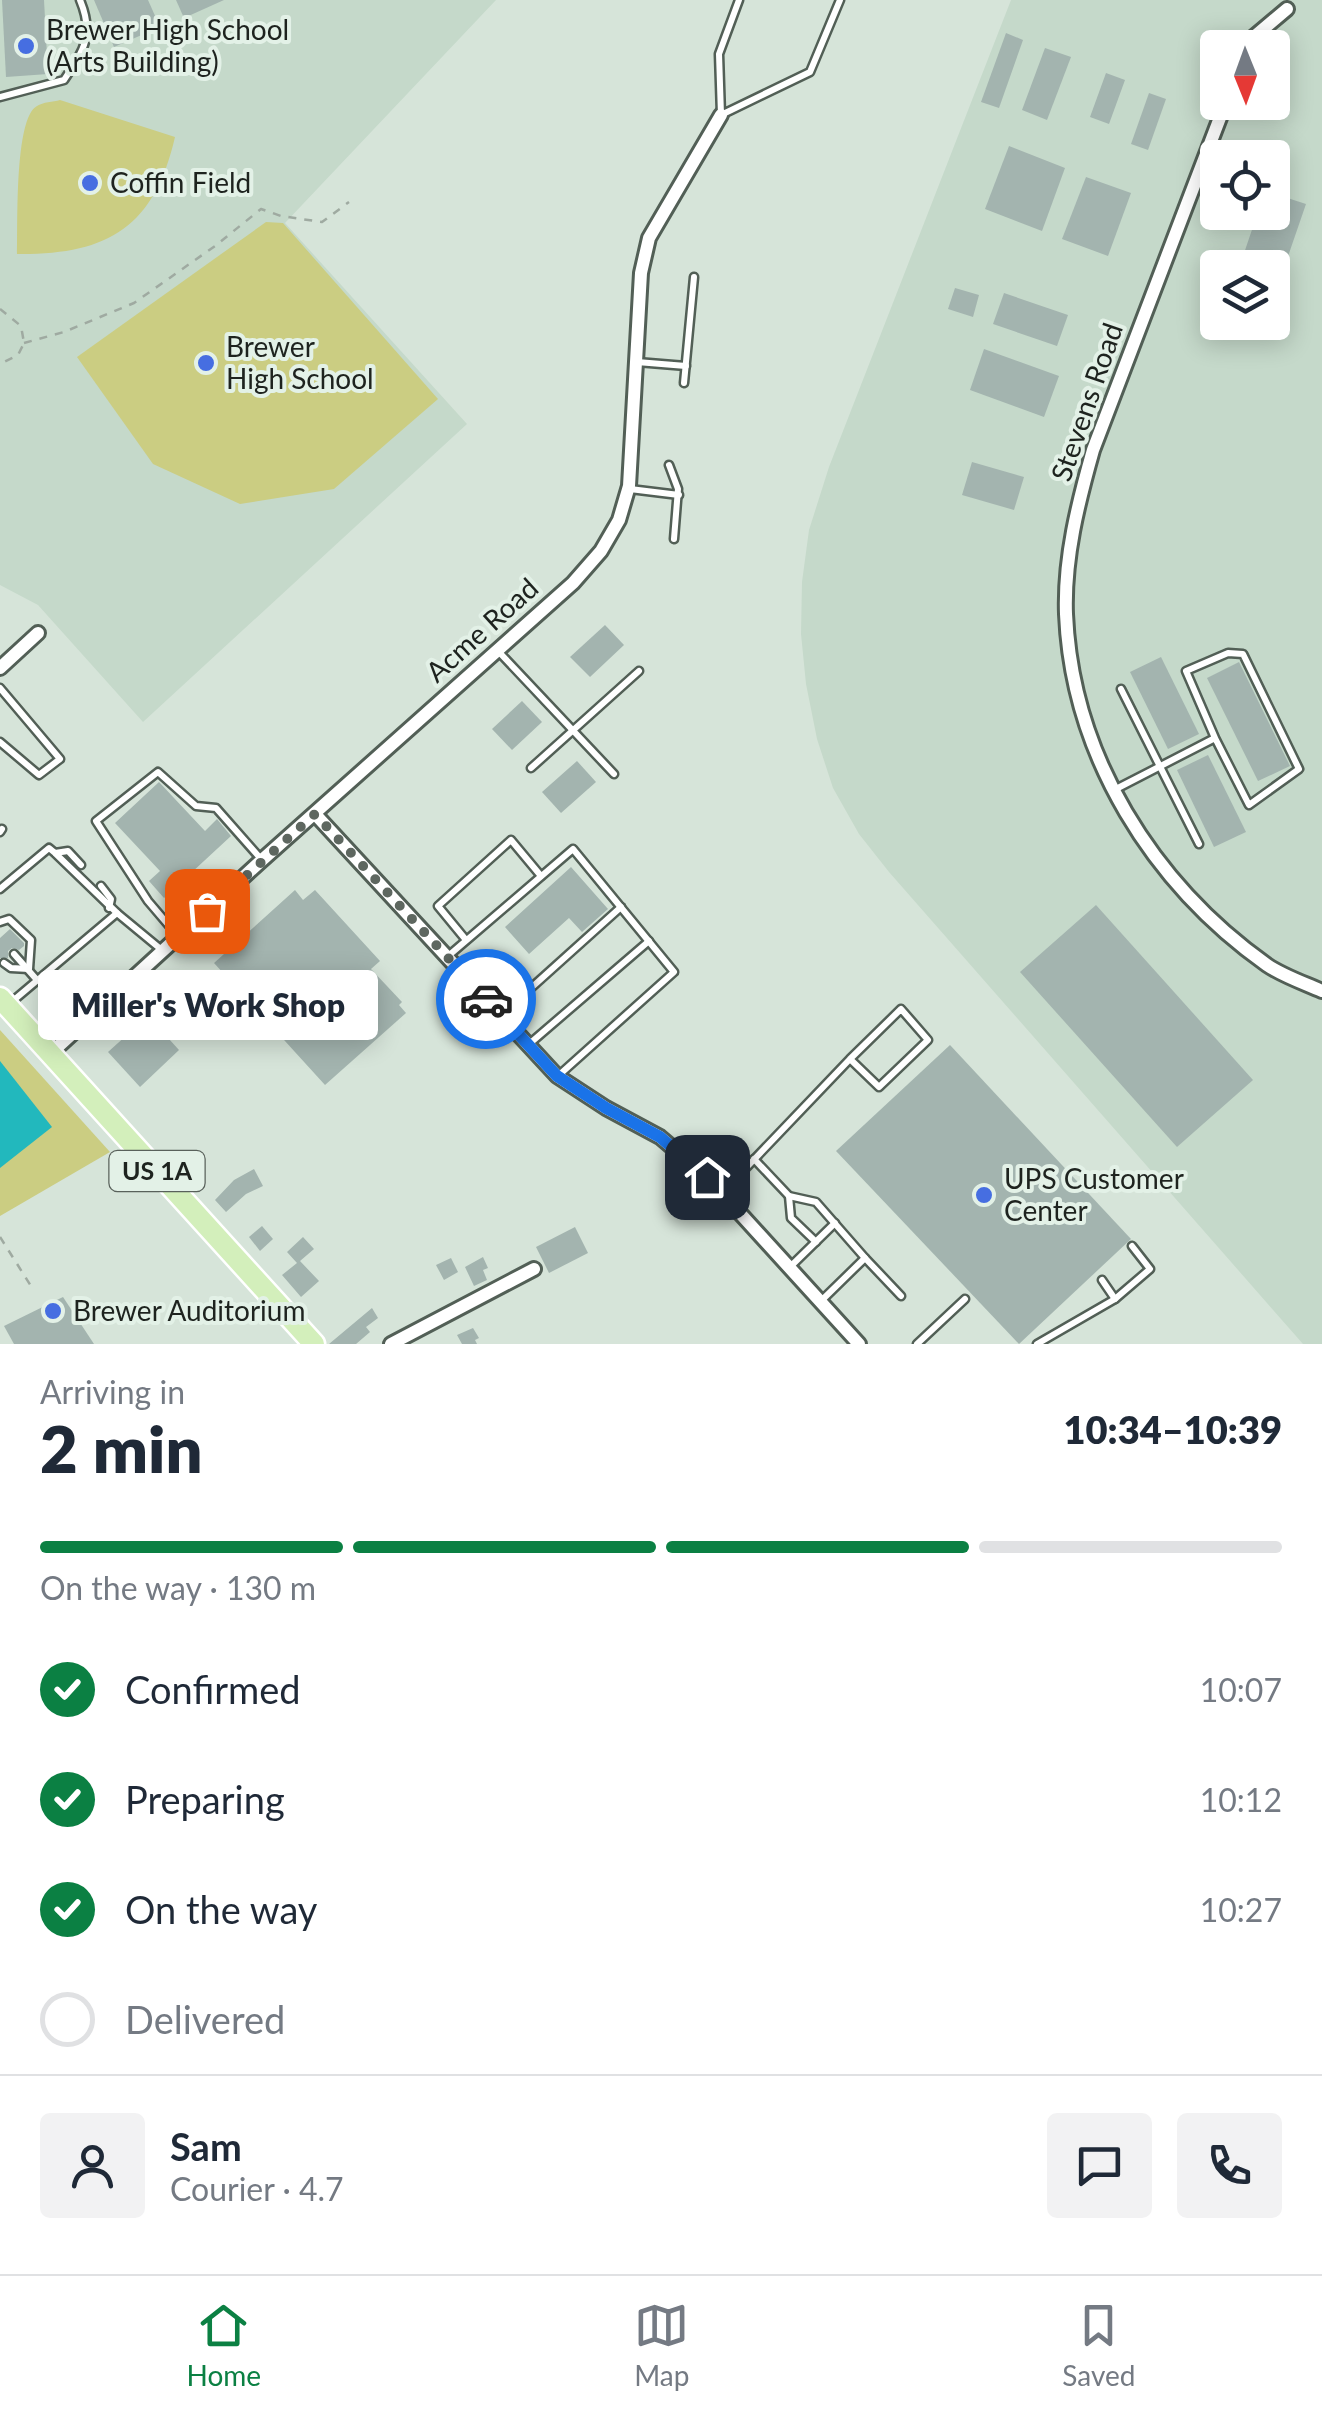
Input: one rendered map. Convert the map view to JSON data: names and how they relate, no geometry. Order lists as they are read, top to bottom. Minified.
{"streets":{"main road":["US 1A"],"street":["Stevens Road","Acme Road"]},"crossings":[["Acme Road","US 1A"]],"places":["Brewer High School (Arts Building)","Coffin Field","Brewer High School","Miller's Work Shop","UPS Customer Center","Brewer Auditorium"],"north":"bottom","page":{"bubble":"Miller's Work Shop","heading":["2 min","Arriving in","10:34–10:39"],"panel":["Sam","Courier · 4.7"],"bar":"On the way · 130 m","list":[["Confirmed","10:07"],["Preparing","10:12"],["On the way","10:27"],"Delivered"],"tabs":["Home","Map","Saved"]}}
